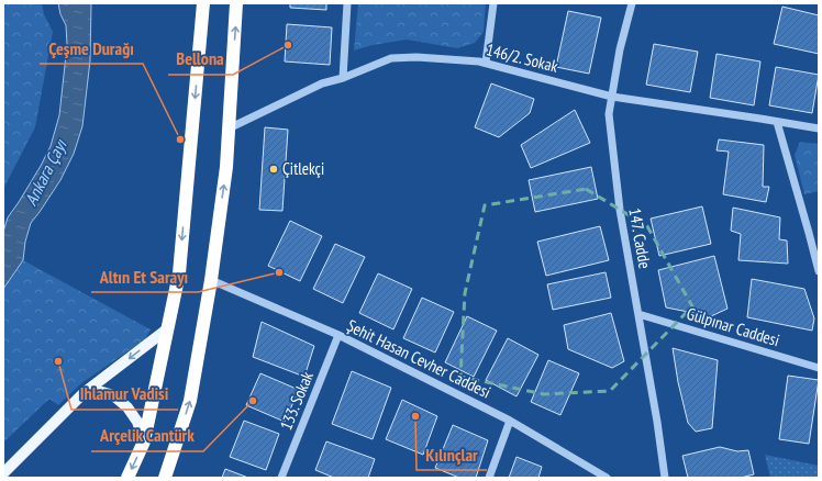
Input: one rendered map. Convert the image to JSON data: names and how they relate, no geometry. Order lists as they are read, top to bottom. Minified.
{"streets":{"street":["146/2. Sokak","147. Cadde","Gülpınar Caddesi","Şehit Hasan Cevher Caddesi","133. Sokak"]},"crossings":[["146/2. Sokak","147. Cadde"],["147. Cadde","Gülpınar Caddesi"],["Şehit Hasan Cevher Caddesi","133. Sokak"]],"water":["Ankara Çayı"],"places":["Bellona","Çeşme Durağı","Çitlekçi","Altın Et Sarayı","Ihlamur Vadisi","Arçelik Cantürk","Kılınçlar"]}
